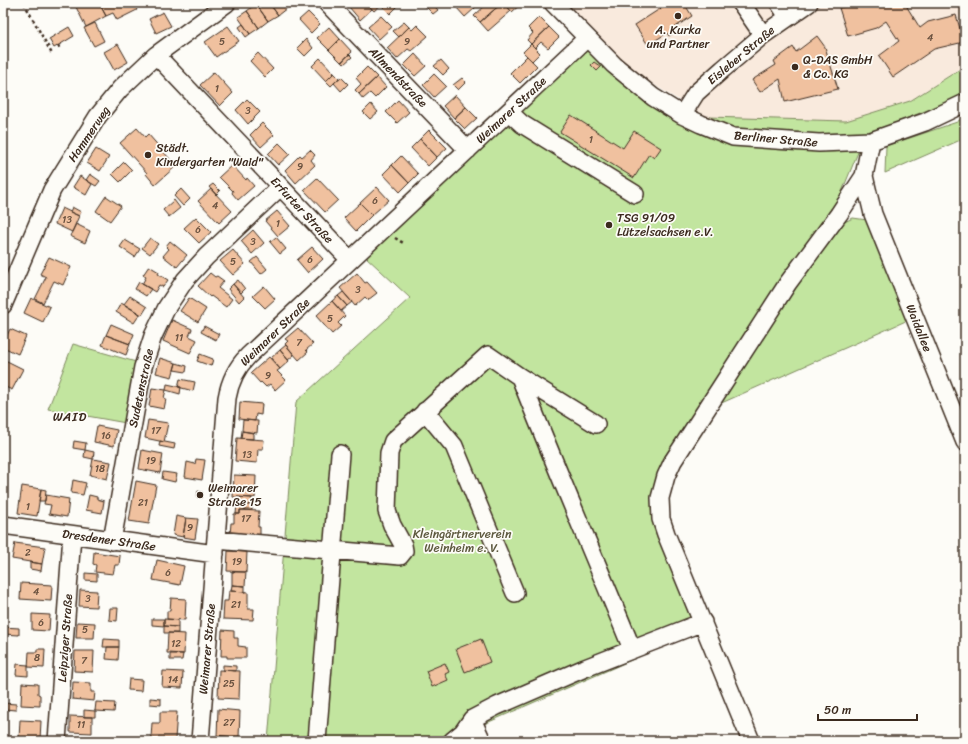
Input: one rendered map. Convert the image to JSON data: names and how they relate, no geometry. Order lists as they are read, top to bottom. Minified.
{"streets":{"street":["Eisleber Straße","Allmendstraße","Weimarer Straße","Hammerweg","Berliner Straße","Erfurter Straße","Waidallee","Sudetenstraße","Dresdener Straße","Leipziger Straße"]},"crossings":[["Eisleber Straße","Berliner Straße"],["Allmendstraße","Weimarer Straße"],["Weimarer Straße","Berliner Straße"],["Weimarer Straße","Erfurter Straße"],["Weimarer Straße","Dresdener Straße"],["Hammerweg","Erfurter Straße"],["Berliner Straße","Waidallee"],["Erfurter Straße","Sudetenstraße"],["Sudetenstraße","Dresdener Straße"],["Dresdener Straße","Leipziger Straße"]],"districts":["WAID"],"parks":["Kleingärtnerverein Weinheim e. V."],"places":["A. Kurka und Partner","Q-DAS GmbH & Co. KG","Städt. Kindergarten \"Waid\"","TSG 91/09 Lützelsachsen e.V.","Weimarer Straße 15"],"house_numbers":["4","5","9","1","3","1","9","6","4","13","1","6","3","6","5","3","5","11","7","9","17","16","13","19","18","21","1","17","9","2","19","6","4","3","21","6","5","12","8","7","14","25","27","11"],"scale_bar":"50 m"}
